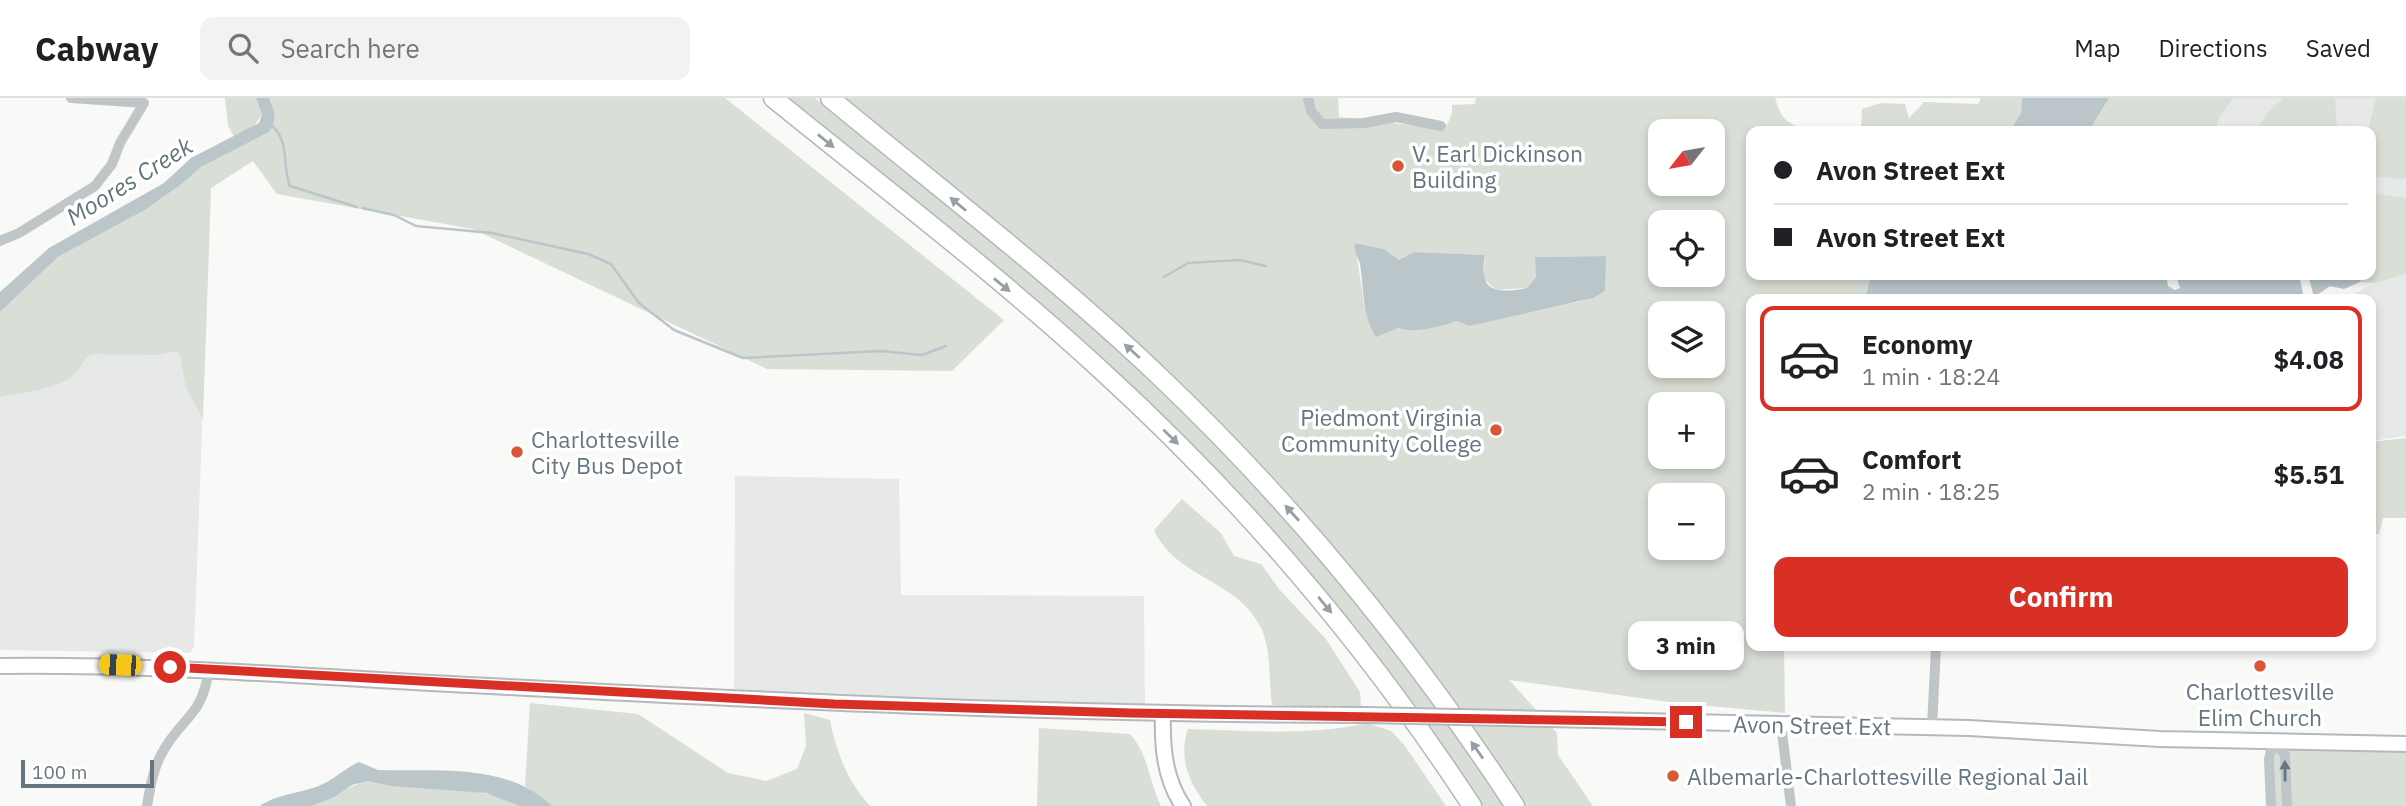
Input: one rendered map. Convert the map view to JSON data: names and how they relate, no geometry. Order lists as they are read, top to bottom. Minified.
{"streets":{"main road":["Avon Street Ext"]},"water":["Moores Creek"],"places":["V. Earl Dickinson Building","Piedmont Virginia Community College","Charlottesville City Bus Depot","Charlottesville Elim Church","Albemarle-Charlottesville Regional Jail"],"scale_bar":"100 m","north":"bottom left","page":{"header":"Cabway","search":"Search here","nav":["Map","Directions","Saved"],"map_buttons":["+","−"],"banner":["Avon Street Ext","Avon Street Ext"],"list":[{"name":"Economy","note":"1 min · 18:24","value":"$4.08"},{"name":"Comfort","note":"2 min · 18:25","value":"$5.51"}],"buttons":"Confirm","bubble":"3 min","scale":"100 m"}}
